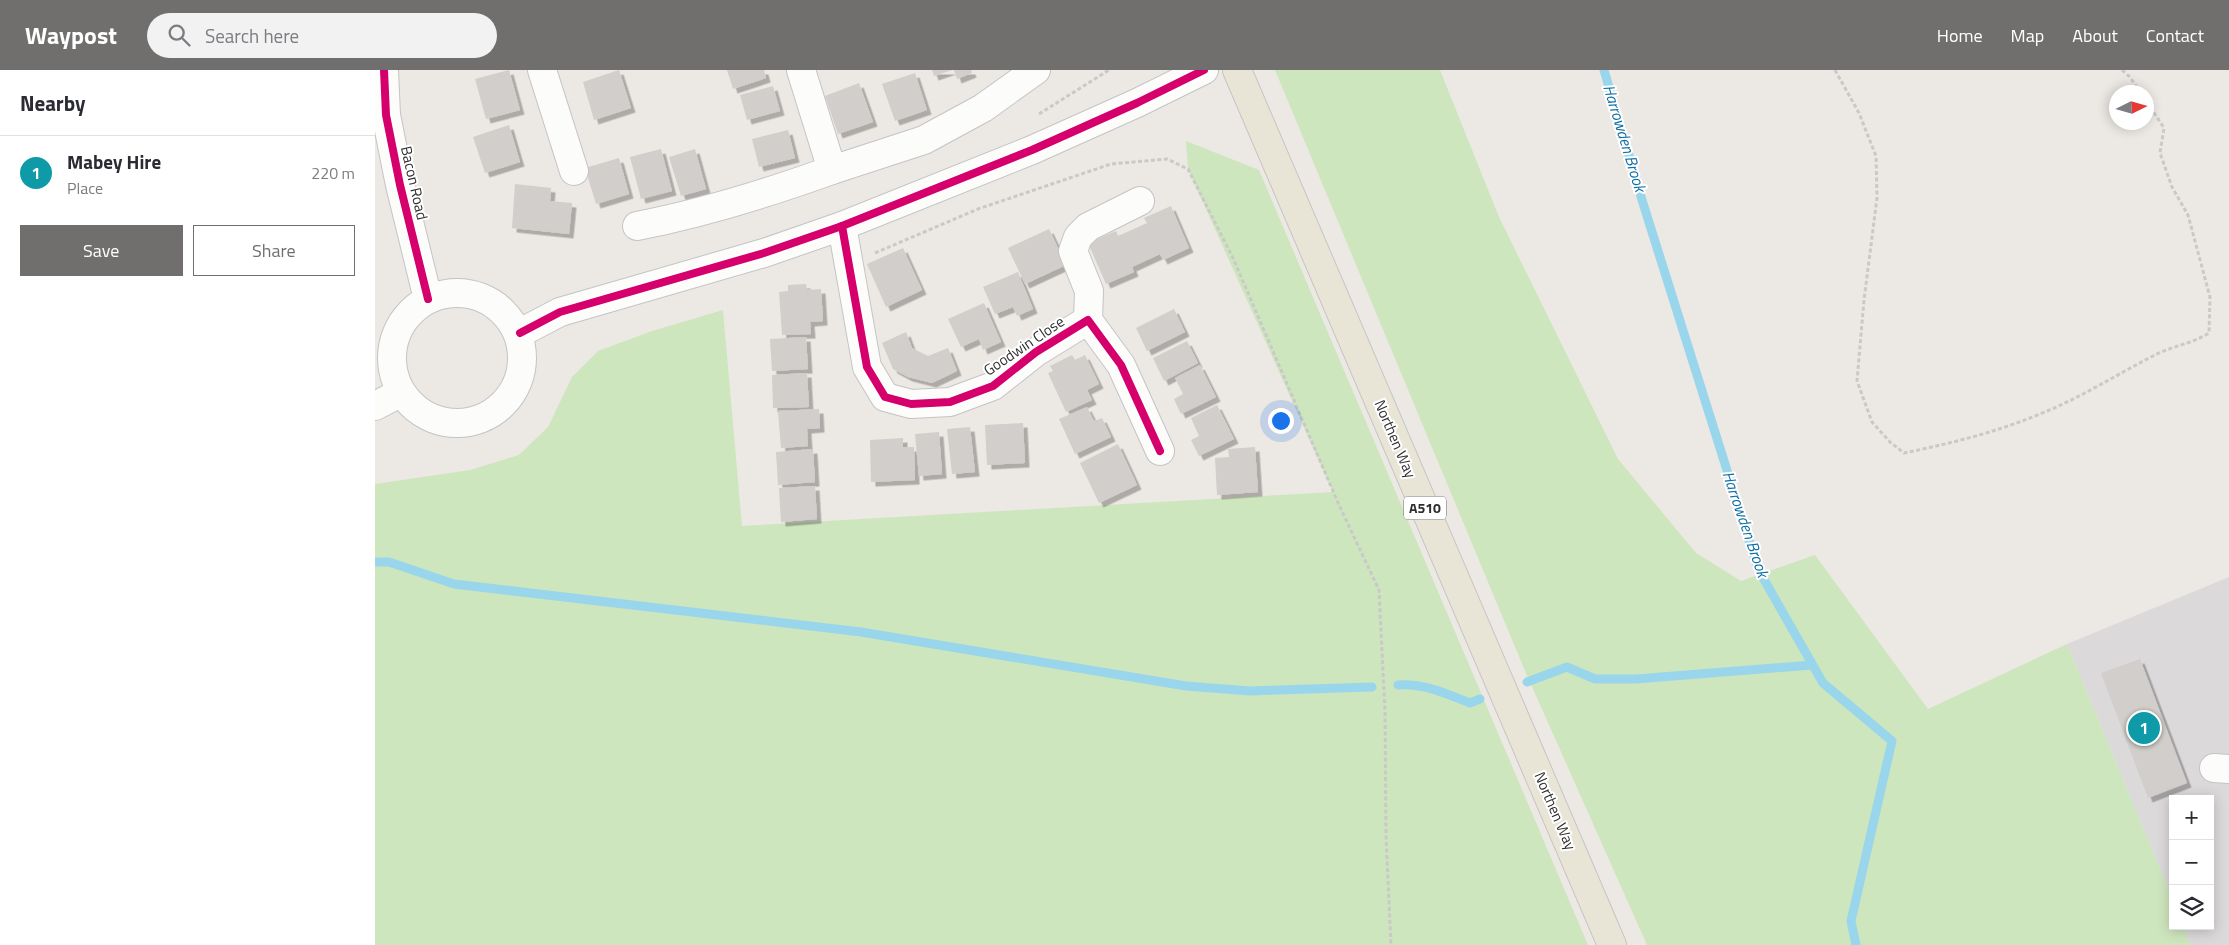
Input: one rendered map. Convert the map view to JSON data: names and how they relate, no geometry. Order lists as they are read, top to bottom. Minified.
{"streets":{"main road":["Northen Way","A510"],"street":["Bacon Road","Goodwin Close"]},"water":["Harrowden Brook"],"north":"right","page":{"header":"Waypost","search":"Search here","nav":["Home","Map","About","Contact"],"heading":"Nearby","list":[{"mark":"1","name":"Mabey Hire","note":"Place","value":"220 m"}],"buttons":["Save","Share"],"pins":"1","map_buttons":["+","−"]}}
